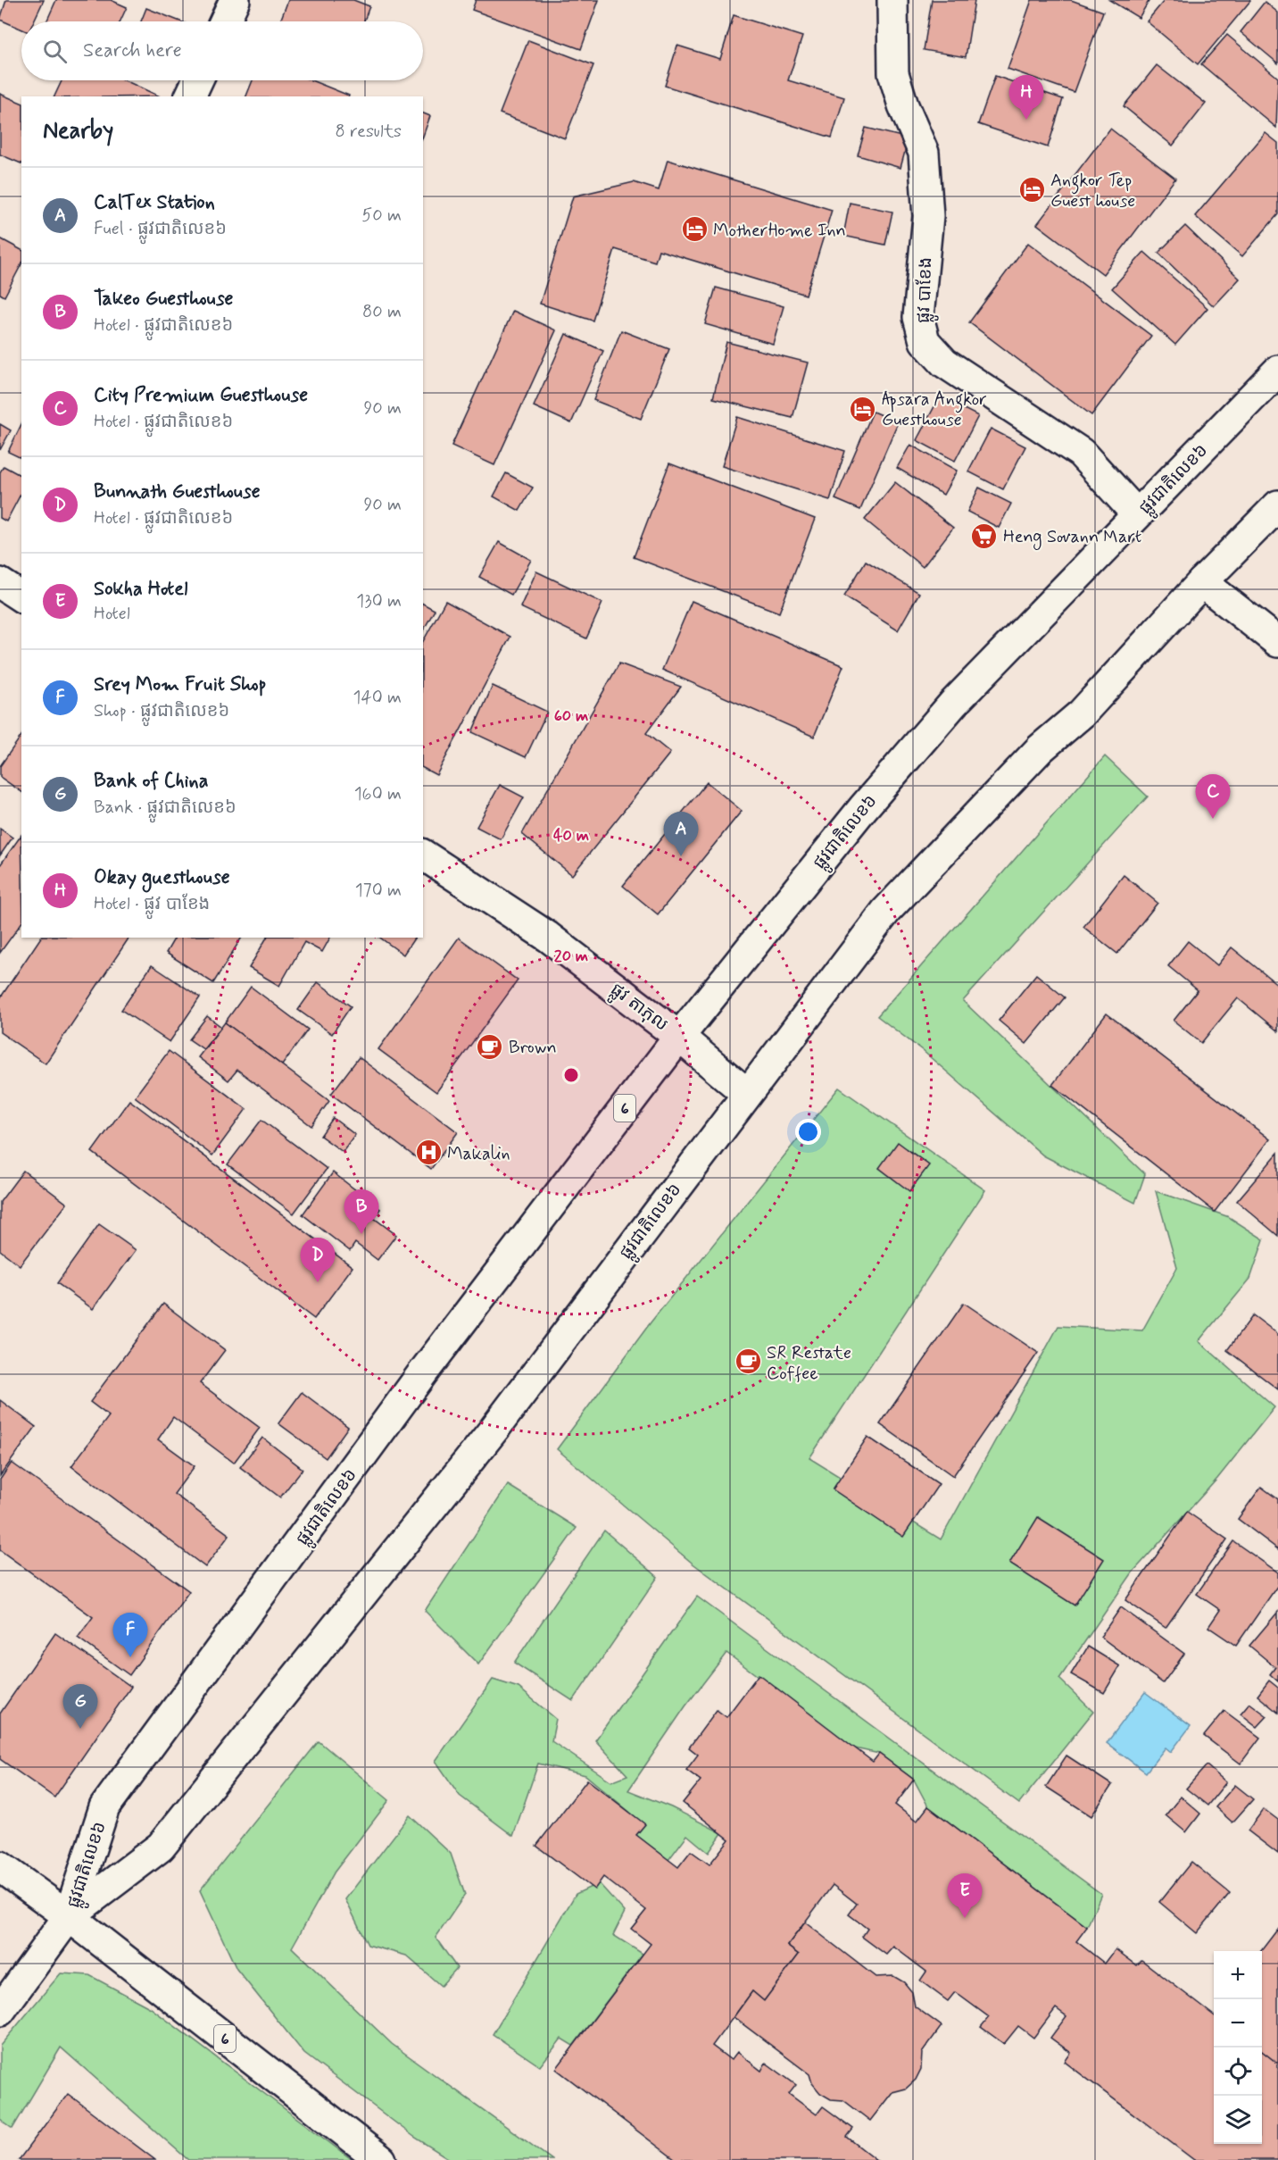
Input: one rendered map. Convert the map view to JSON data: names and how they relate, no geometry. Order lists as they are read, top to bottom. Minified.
{"streets":{"main road":["ផ្លូវ បាខែង","ផ្លូវជាតិលេខ៦","ផ្លូវ តាភុល","6"]},"crossings":[["ផ្លូវ បាខែង","ផ្លូវជាតិលេខ៦"],["ផ្លូវជាតិលេខ៦","ផ្លូវ តាភុល"],["ផ្លូវជាតិលេខ៦","6"]],"places":{"hotel":["Angkor Tep Guest house","MotherHome Inn","Apsara Angkor Guesthouse"],"supermarket":["Heng Sovann Mart"],"cafe":["Brown","SR Restate Coffee"],"hospital":["Makalin"]},"page":{"search":"Search here","pins":["H","C","A","B","D","F","G","E"],"heading":["Nearby","8 results"],"list":[{"mark":"A","name":"CalTex Station","note":"Fuel · ផ្លូវជាតិលេខ៦","value":"50 m"},{"mark":"B","name":"Takeo Guesthouse","note":"Hotel · ផ្លូវជាតិលេខ៦","value":"80 m"},{"mark":"C","name":"City Premium Guesthouse","note":"Hotel · ផ្លូវជាតិលេខ៦","value":"90 m"},{"mark":"D","name":"Bunnath Guesthouse","note":"Hotel · ផ្លូវជាតិលេខ៦","value":"90 m"},{"mark":"E","name":"Sokha Hotel","note":"Hotel","value":"130 m"},{"mark":"F","name":"Srey Mom Fruit Shop","note":"Shop · ផ្លូវជាតិលេខ៦","value":"140 m"},{"mark":"G","name":"Bank of China","note":"Bank · ផ្លូវជាតិលេខ៦","value":"160 m"},{"mark":"H","name":"Okay guesthouse","note":"Hotel · ផ្លូវ បាខែង","value":"170 m"}],"map_buttons":["+","−"]},"rings":["60 m","40 m","20 m"]}
